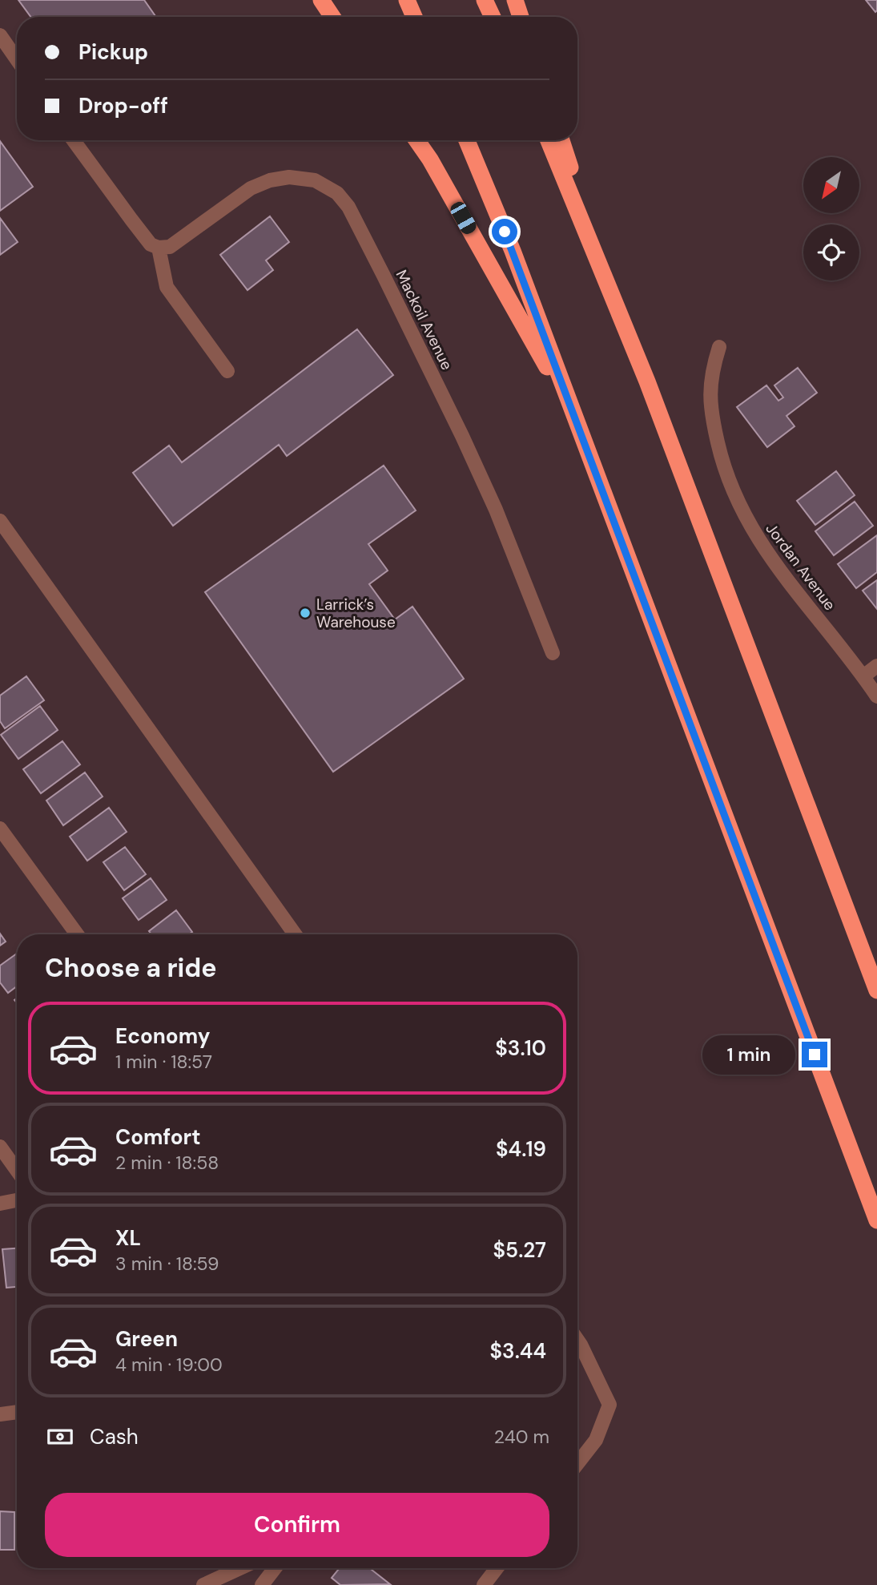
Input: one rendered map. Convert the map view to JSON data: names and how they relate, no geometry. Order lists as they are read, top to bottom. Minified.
{"streets":{"street":["Mackoil Avenue","Jordan Avenue"]},"places":["Larrick’s Warehouse"],"north":"bottom left","page":{"banner":["Pickup","Drop-off"],"heading":"Choose a ride","list":[{"name":"Economy","note":"1 min · 18:57","value":"$3.10"},{"name":"Comfort","note":"2 min · 18:58","value":"$4.19"},{"name":"XL","note":"3 min · 18:59","value":"$5.27"},{"name":"Green","note":"4 min · 19:00","value":"$3.44"}],"bubble":"1 min","pay":["Cash","240 m"],"buttons":"Confirm"}}
